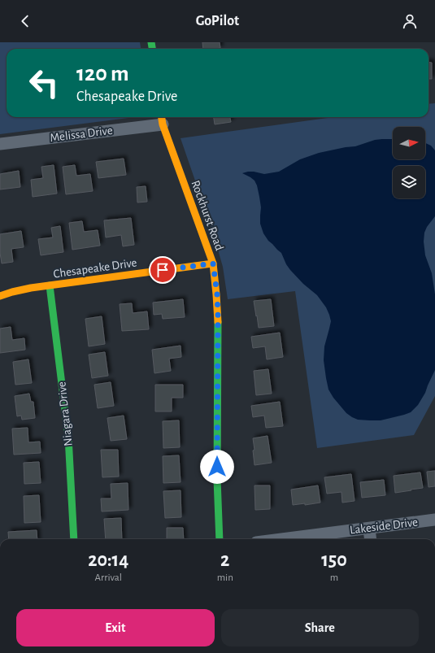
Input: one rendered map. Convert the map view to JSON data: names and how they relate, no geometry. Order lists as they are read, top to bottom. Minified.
{"streets":{"street":["Melissa Drive","Rockhurst Road","Chesapeake Drive","Niagara Drive","Lakeside Drive"]},"crossings":[["Melissa Drive","Rockhurst Road"],["Rockhurst Road","Chesapeake Drive"],["Chesapeake Drive","Niagara Drive"]],"north":"right","page":{"header":"GoPilot","turn":["120 m","Chesapeake Drive"],"eta":["20:14","Arrival","2","min","150","m"],"buttons":["Exit","Share"]}}
